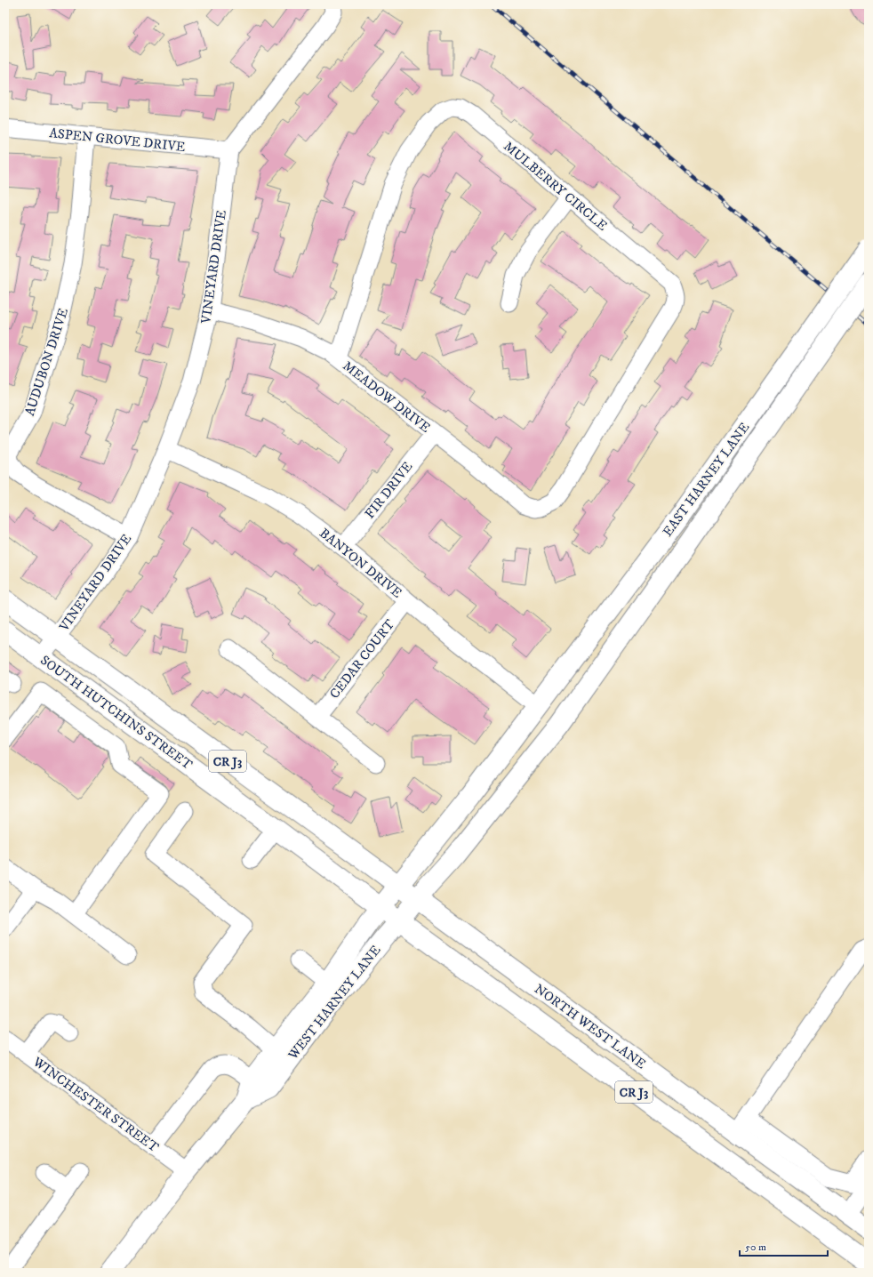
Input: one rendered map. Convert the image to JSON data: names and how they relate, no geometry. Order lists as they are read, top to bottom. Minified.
{"streets":{"main road":["EAST HARNEY LANE","SOUTH HUTCHINS STREET","CR J3","WEST HARNEY LANE","NORTH WEST LANE"],"street":["ASPEN GROVE DRIVE","MULBERRY CIRCLE","VINEYARD DRIVE","AUDUBON DRIVE","MEADOW DRIVE","FIR DRIVE","BANYON DRIVE","CEDAR COURT","WINCHESTER STREET"]},"crossings":[["ASPEN GROVE DRIVE","VINEYARD DRIVE"],["ASPEN GROVE DRIVE","AUDUBON DRIVE"],["MULBERRY CIRCLE","MEADOW DRIVE"],["VINEYARD DRIVE","AUDUBON DRIVE"],["VINEYARD DRIVE","MEADOW DRIVE"],["VINEYARD DRIVE","BANYON DRIVE"],["VINEYARD DRIVE","SOUTH HUTCHINS STREET"],["MEADOW DRIVE","FIR DRIVE"],["EAST HARNEY LANE","BANYON DRIVE"],["EAST HARNEY LANE","SOUTH HUTCHINS STREET"],["EAST HARNEY LANE","WEST HARNEY LANE"],["EAST HARNEY LANE","NORTH WEST LANE"],["FIR DRIVE","BANYON DRIVE"],["BANYON DRIVE","CEDAR COURT"],["SOUTH HUTCHINS STREET","WEST HARNEY LANE"],["SOUTH HUTCHINS STREET","NORTH WEST LANE"],["WEST HARNEY LANE","NORTH WEST LANE"],["WEST HARNEY LANE","WINCHESTER STREET"]],"scale_bar":"50 m"}
